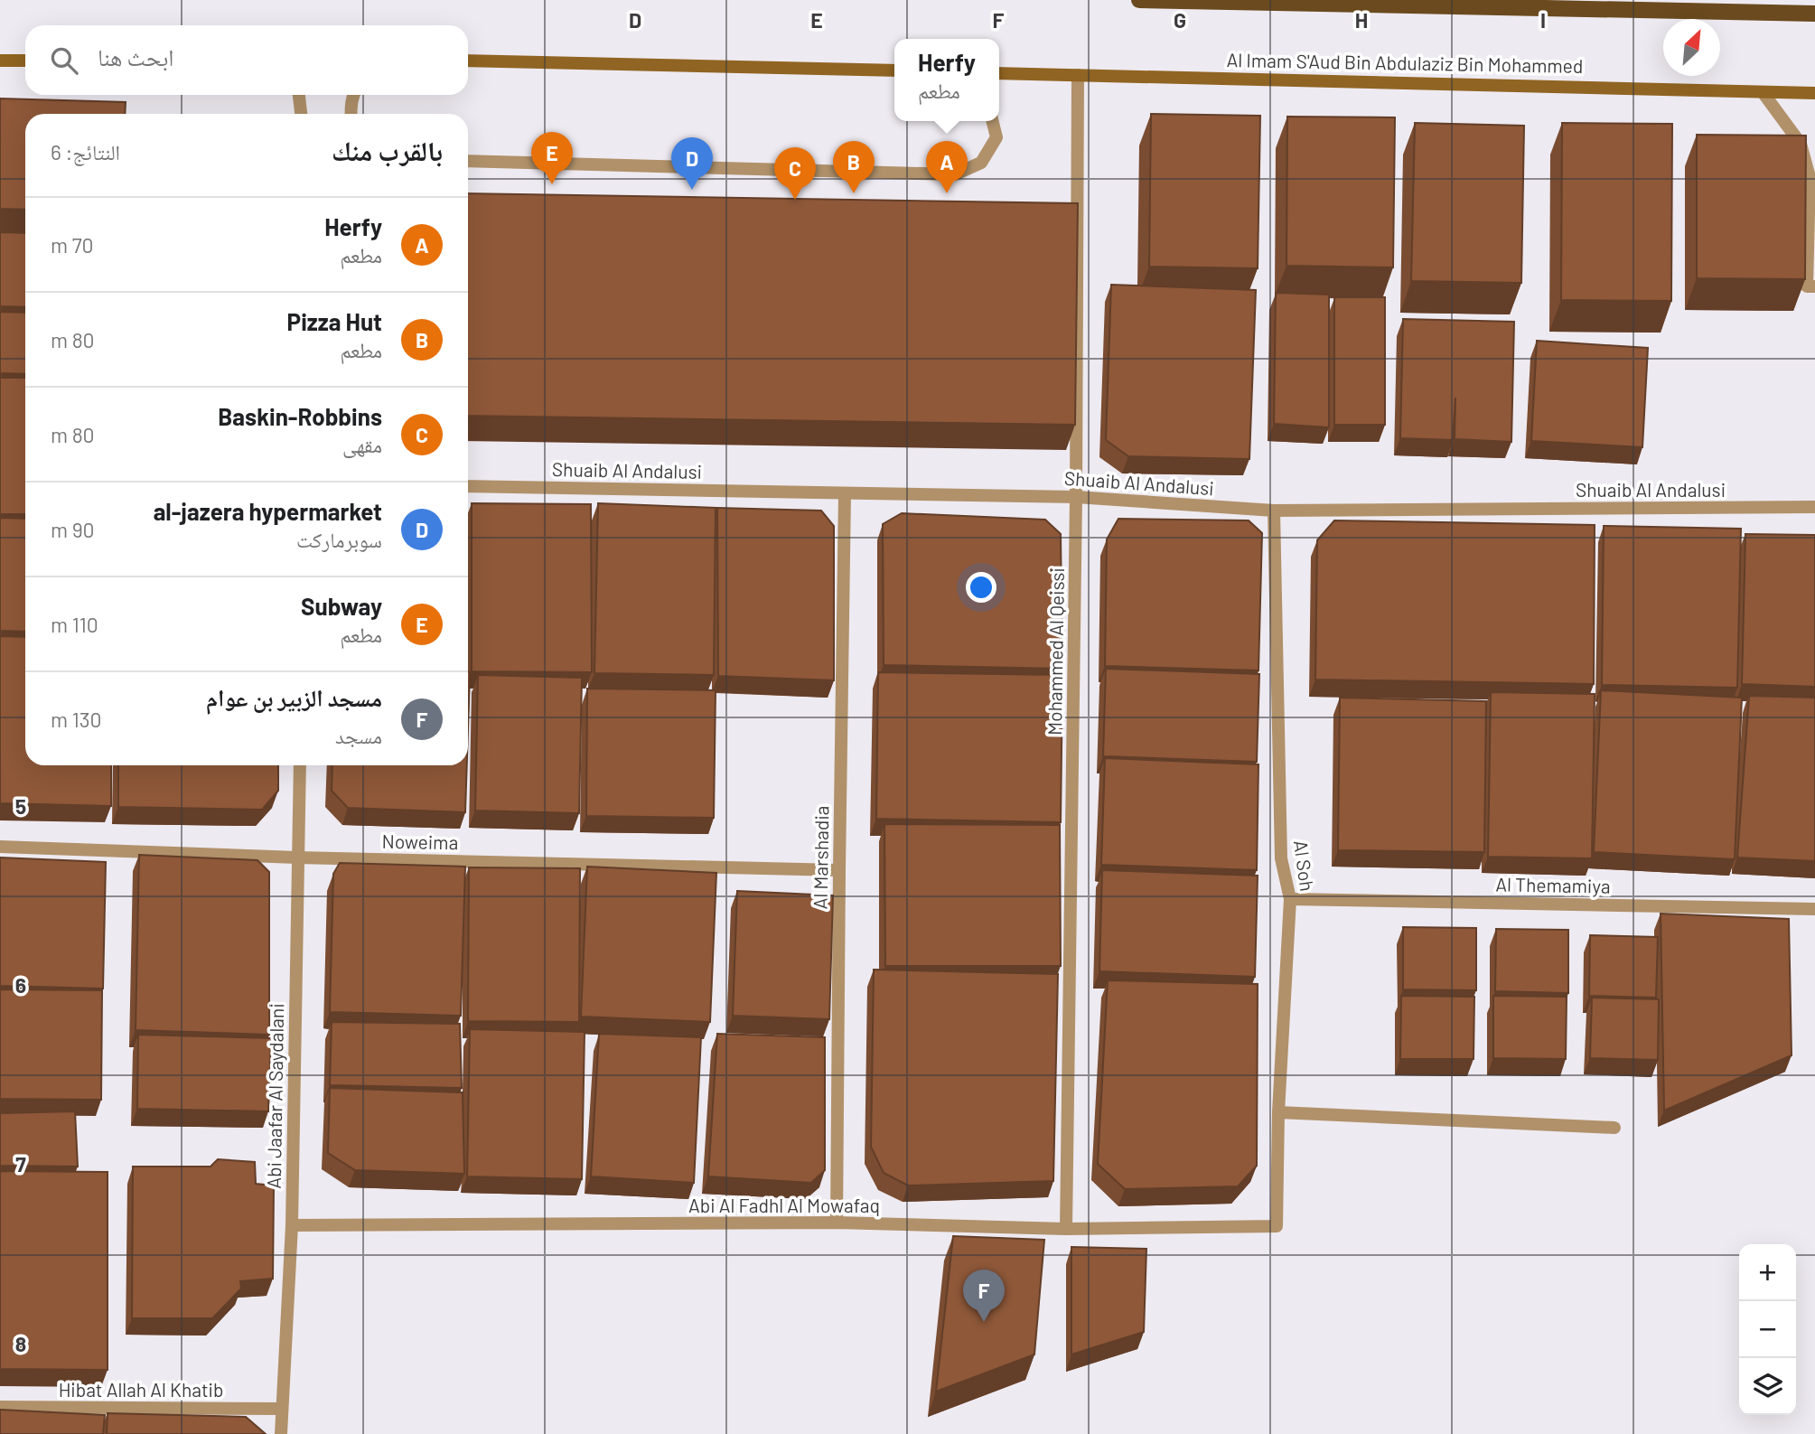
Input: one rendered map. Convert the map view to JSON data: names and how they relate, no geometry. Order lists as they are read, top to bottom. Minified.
{"streets":{"street":["Al Imam S'Aud Bin Abdulaziz Bin Mohammed","Shuaib Al Andalusi","Mohammed Al Qeissi","Noweima","Al Marshadia","Al Soh","Al Themamiya","Abi Jaafar Al Saydalani","Abi Al Fadhl Al Mowafaq","Hibat Allah Al Khatib"]},"crossings":[["Al Imam S'Aud Bin Abdulaziz Bin Mohammed","Mohammed Al Qeissi"],["Shuaib Al Andalusi","Mohammed Al Qeissi"],["Shuaib Al Andalusi","Al Marshadia"],["Shuaib Al Andalusi","Al Soh"],["Mohammed Al Qeissi","Abi Al Fadhl Al Mowafaq"],["Noweima","Al Marshadia"],["Noweima","Abi Jaafar Al Saydalani"],["Al Marshadia","Abi Al Fadhl Al Mowafaq"],["Al Soh","Al Themamiya"],["Al Soh","Abi Al Fadhl Al Mowafaq"],["Abi Jaafar Al Saydalani","Abi Al Fadhl Al Mowafaq"],["Abi Jaafar Al Saydalani","Hibat Allah Al Khatib"]],"north":"top right","page":{"search":"ابحث هنا","popup":["Herfy","مطعم"],"heading":["بالقرب منك","النتائج: 6"],"pins":["E","D","A","B","C","F"],"list":[{"mark":"A","name":"Herfy","note":"مطعم","value":"70 m"},{"mark":"B","name":"Pizza Hut","note":"مطعم","value":"80 m"},{"mark":"C","name":"Baskin-Robbins","note":"مقهى","value":"80 m"},{"mark":"D","name":"al-jazera hypermarket","note":"سوبرماركت","value":"90 m"},{"mark":"E","name":"Subway","note":"مطعم","value":"110 m"},{"mark":"F","name":"مسجد الزبير بن عوام","note":"مسجد","value":"130 m"}],"map_buttons":["+","−"]},"grid":{"columns":["D","E","F","G","H","I"],"rows":["5","6","7","8"]}}
